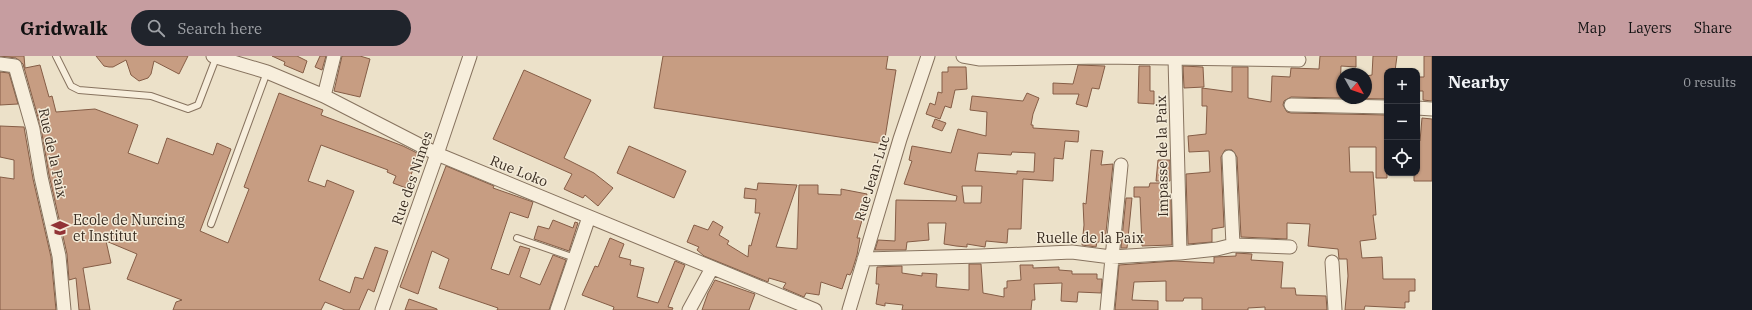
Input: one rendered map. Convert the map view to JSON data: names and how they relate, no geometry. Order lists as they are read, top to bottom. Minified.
{"streets":{"street":["Rue de la Paix","Impasse de la Paix","Rue Loko","Rue des Nimes","Rue Jean-Luc","Ruelle de la Paix"]},"crossings":[["Impasse de la Paix","Ruelle de la Paix"],["Rue Loko","Rue des Nimes"],["Rue Jean-Luc","Ruelle de la Paix"]],"places":{"school or university":["Ecole de Nurcing et Institut"]},"north":"bottom right","page":{"header":"Gridwalk","search":"Search here","nav":["Map","Layers","Share"],"heading":["Nearby","0 results"],"map_buttons":["+","−"]}}
